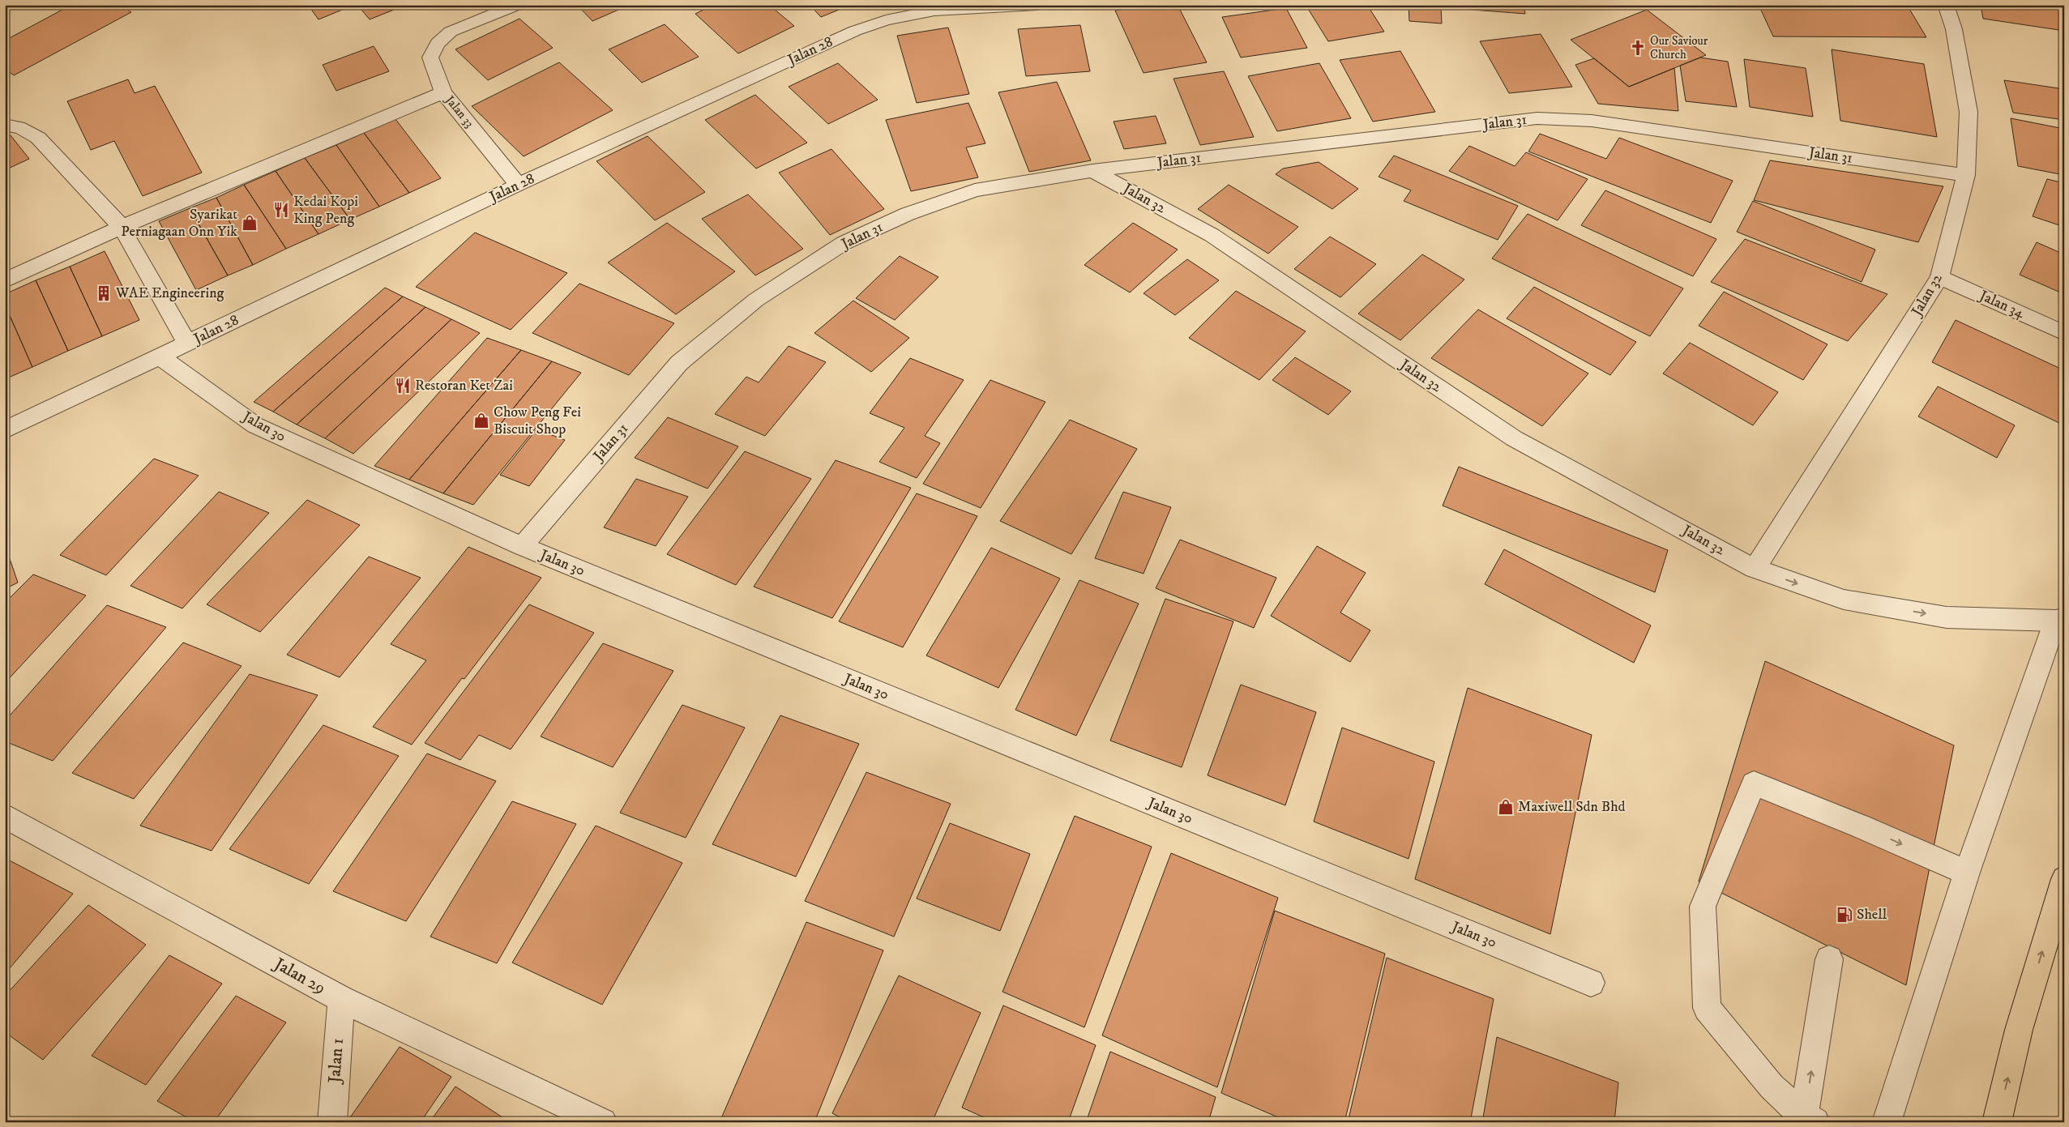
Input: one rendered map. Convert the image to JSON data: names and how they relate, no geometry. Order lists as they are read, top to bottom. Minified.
{"streets":{"street":["Jalan 28","Jalan 33","Jalan 31","Jalan 32","Jalan 34","Jalan 30","Jalan 29","Jalan 1"]},"crossings":[["Jalan 28","Jalan 33"],["Jalan 28","Jalan 30"],["Jalan 31","Jalan 32"],["Jalan 31","Jalan 30"],["Jalan 32","Jalan 34"],["Jalan 29","Jalan 1"]],"places":{"church":["Our Saviour Church"],"restaurant":["Kedai Kopi King Peng","Restoran Ket Zai"],"shop":["Syarikat Perniagaan Onn Yik","Chow Peng Fei Biscuit Shop","Maxiwell Sdn Bhd"],"building":["WAE Engineering"],"fuel station":["Shell"]}}
